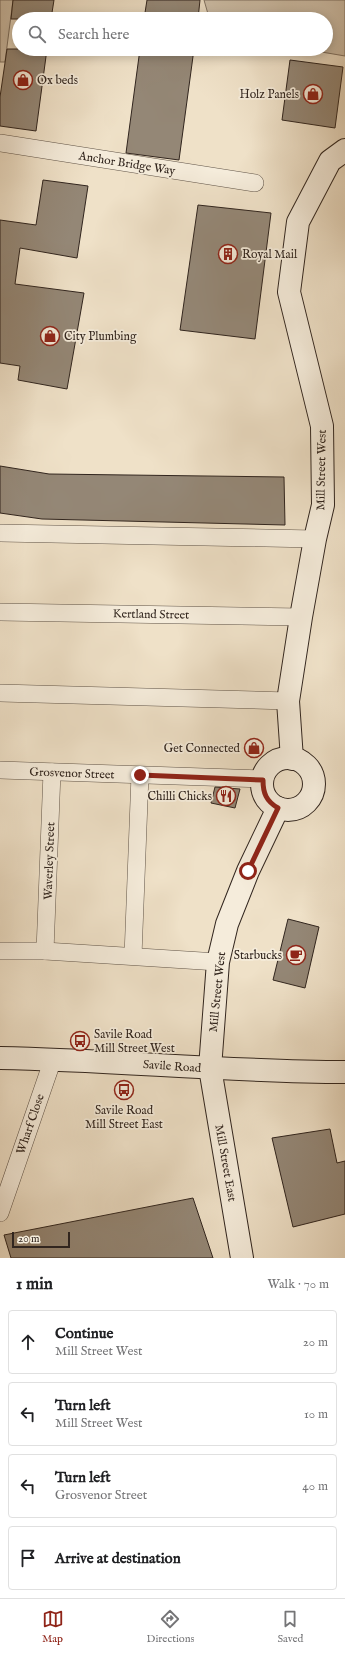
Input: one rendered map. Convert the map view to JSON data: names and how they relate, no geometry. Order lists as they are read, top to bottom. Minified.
{"streets":{"street":["Anchor Bridge Way","Mill Street West","Kertland Street","Grosvenor Street","Waverley Street","Savile Road","Wharf Close","Mill Street East"]},"crossings":[["Mill Street West","Kertland Street"],["Mill Street West","Grosvenor Street"],["Mill Street West","Savile Road"],["Mill Street West","Mill Street East"],["Grosvenor Street","Waverley Street"],["Savile Road","Wharf Close"],["Savile Road","Mill Street East"]],"places":{"shop":["Ox beds","Holz Panels","City Plumbing","Get Connected"],"building":["Royal Mail"],"restaurant":["Chilli Chicks"],"cafe":["Starbucks"],"bus stop":["Savile Road Mill Street West","Savile Road Mill Street East"]},"scale_bar":"20 m","page":{"search":"Search here","scale":"20 m","heading":["1 min","Walk · 70 m"],"list":[["Continue","Mill Street West","20 m"],["Turn left","Mill Street West","10 m"],["Turn left","Grosvenor Street","40 m"],"Arrive at destination"],"nav":["Map","Directions","Saved"]}}
